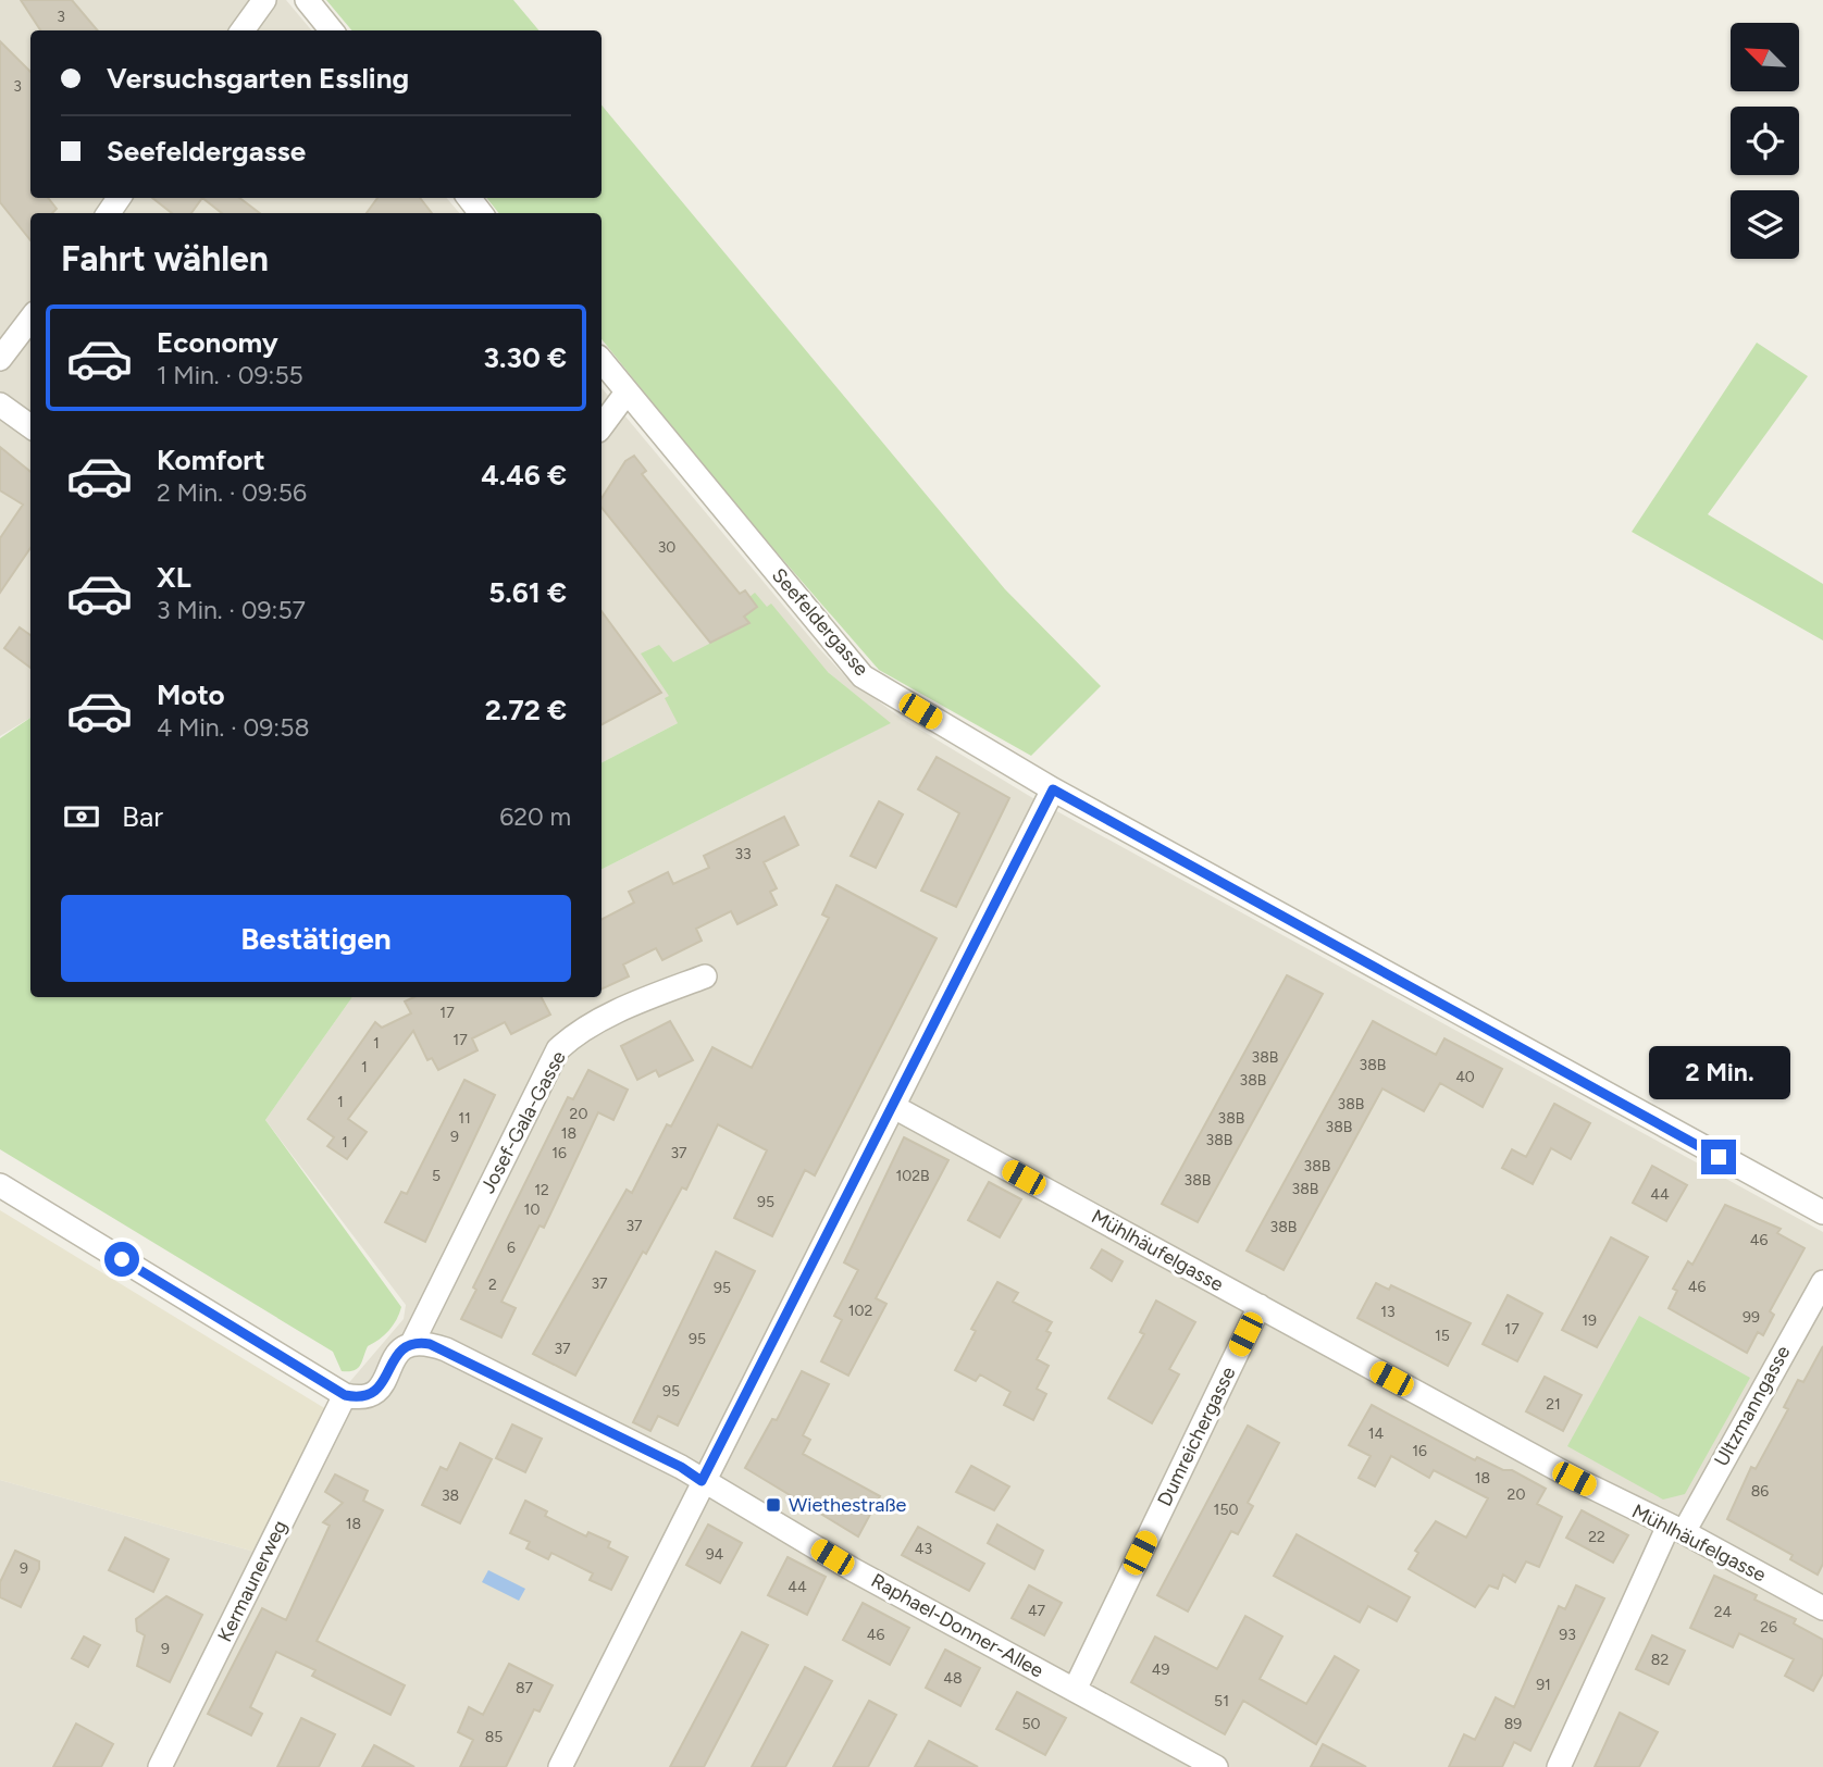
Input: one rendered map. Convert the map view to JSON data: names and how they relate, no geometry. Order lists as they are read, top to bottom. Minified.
{"streets":{"street":["Seefeldergasse","Josef-Gala-Gasse","Mühlhäufelgasse","Ultzmanngasse","Dumreichergasse","Kermaunerweg","Raphael-Donner-Allee"]},"crossings":[["Josef-Gala-Gasse","Raphael-Donner-Allee"],["Mühlhäufelgasse","Ultzmanngasse"],["Mühlhäufelgasse","Dumreichergasse"],["Dumreichergasse","Raphael-Donner-Allee"]],"places":{"transit":["Wiethestraße"]},"house_numbers":["3","3","30","33","17","17","1","38B","38B","1","40","38B","1","38B","20","11","38B","38B","18","9","38B","1","16","37","38B","5","102B","38B","38B","12","44","95","10","37","38B","46","6","37","2","46","95","102","13","99","19","17","15","95","37","95","21","14","16","18","86","20","38","150","18","22","43","94","9","44","47","24","26","46","93","9","82","49","48","91","87","51","50","89","85"],"north":"top left","page":{"banner":["Versuchsgarten Essling","Seefeldergasse"],"heading":"Fahrt wählen","list":[{"name":"Economy","note":"1 Min. · 09:55","value":"3.30 €"},{"name":"Komfort","note":"2 Min. · 09:56","value":"4.46 €"},{"name":"XL","note":"3 Min. · 09:57","value":"5.61 €"},{"name":"Moto","note":"4 Min. · 09:58","value":"2.72 €"}],"pay":["Bar","620 m"],"buttons":"Bestätigen","bubble":"2 Min."}}
